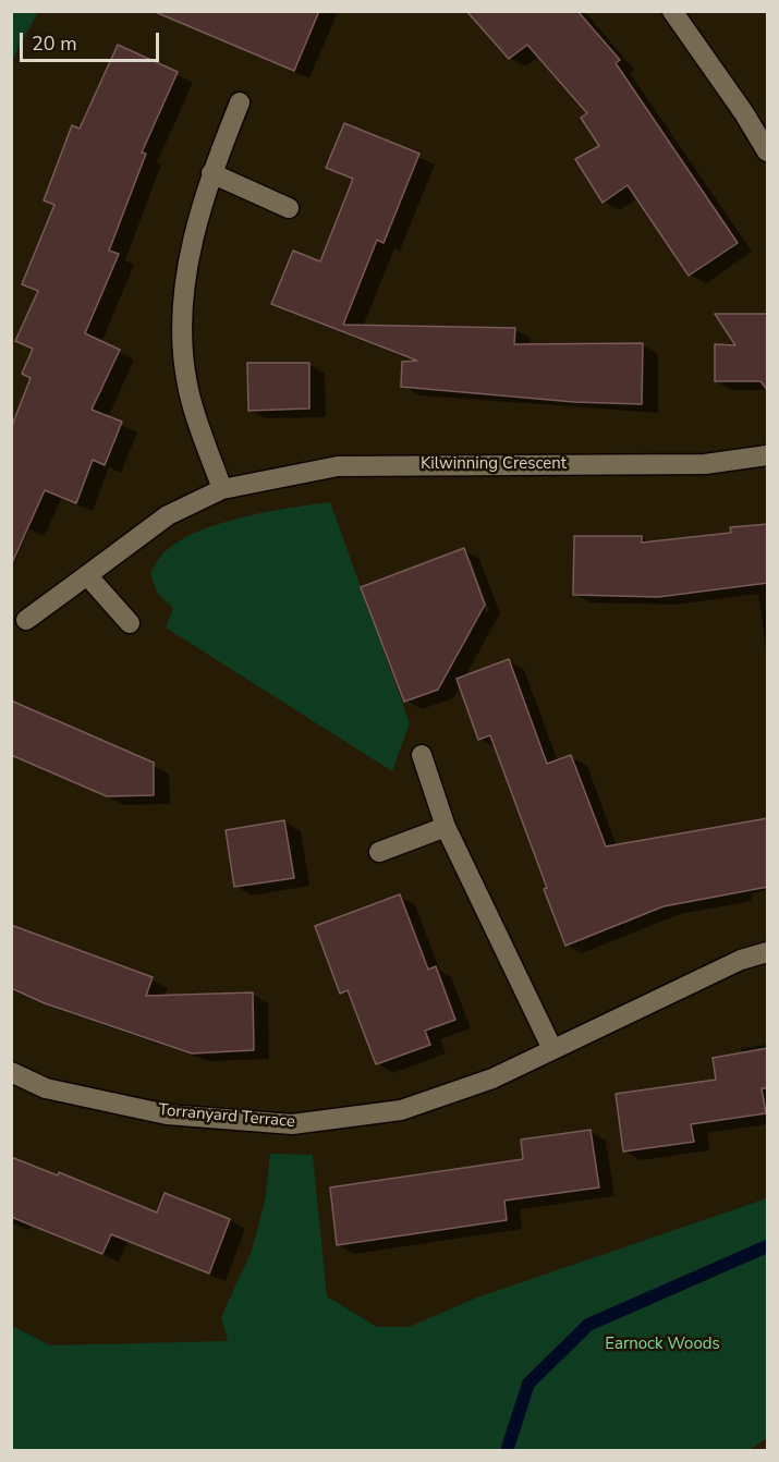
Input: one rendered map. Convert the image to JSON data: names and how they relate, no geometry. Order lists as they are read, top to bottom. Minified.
{"streets":{"street":["Kilwinning Crescent","Torranyard Terrace"]},"parks":["Earnock Woods"],"scale_bar":"20 m"}
